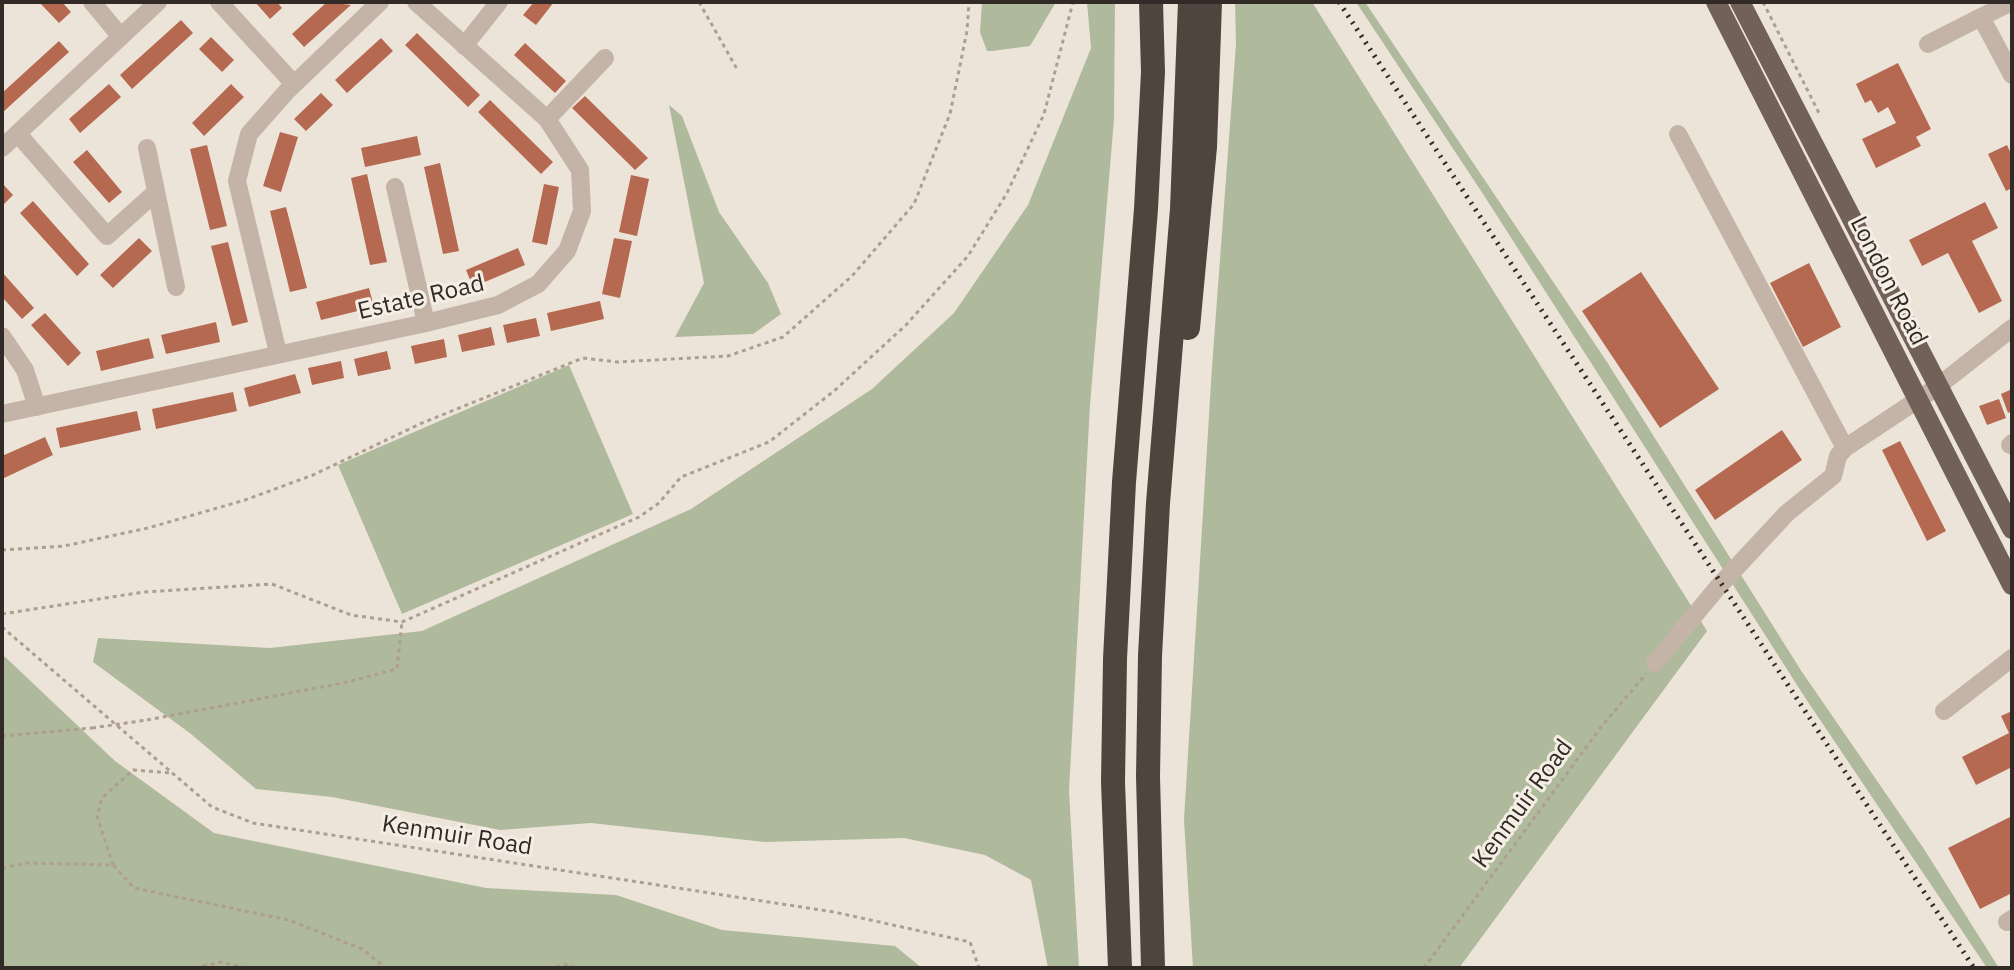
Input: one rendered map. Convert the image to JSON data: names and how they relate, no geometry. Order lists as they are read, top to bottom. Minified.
{"streets":{"main road":["London Road"],"street":["Estate Road"],"path":["Kenmuir Road"]}}
